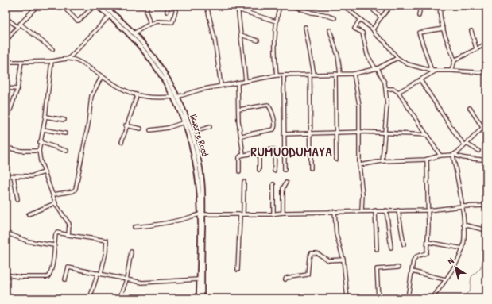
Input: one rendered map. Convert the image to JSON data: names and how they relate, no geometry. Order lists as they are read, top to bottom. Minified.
{"streets":{"main road":["Ikwerre Road"]},"districts":["RUMUODUMAYA"],"north":"top left"}
